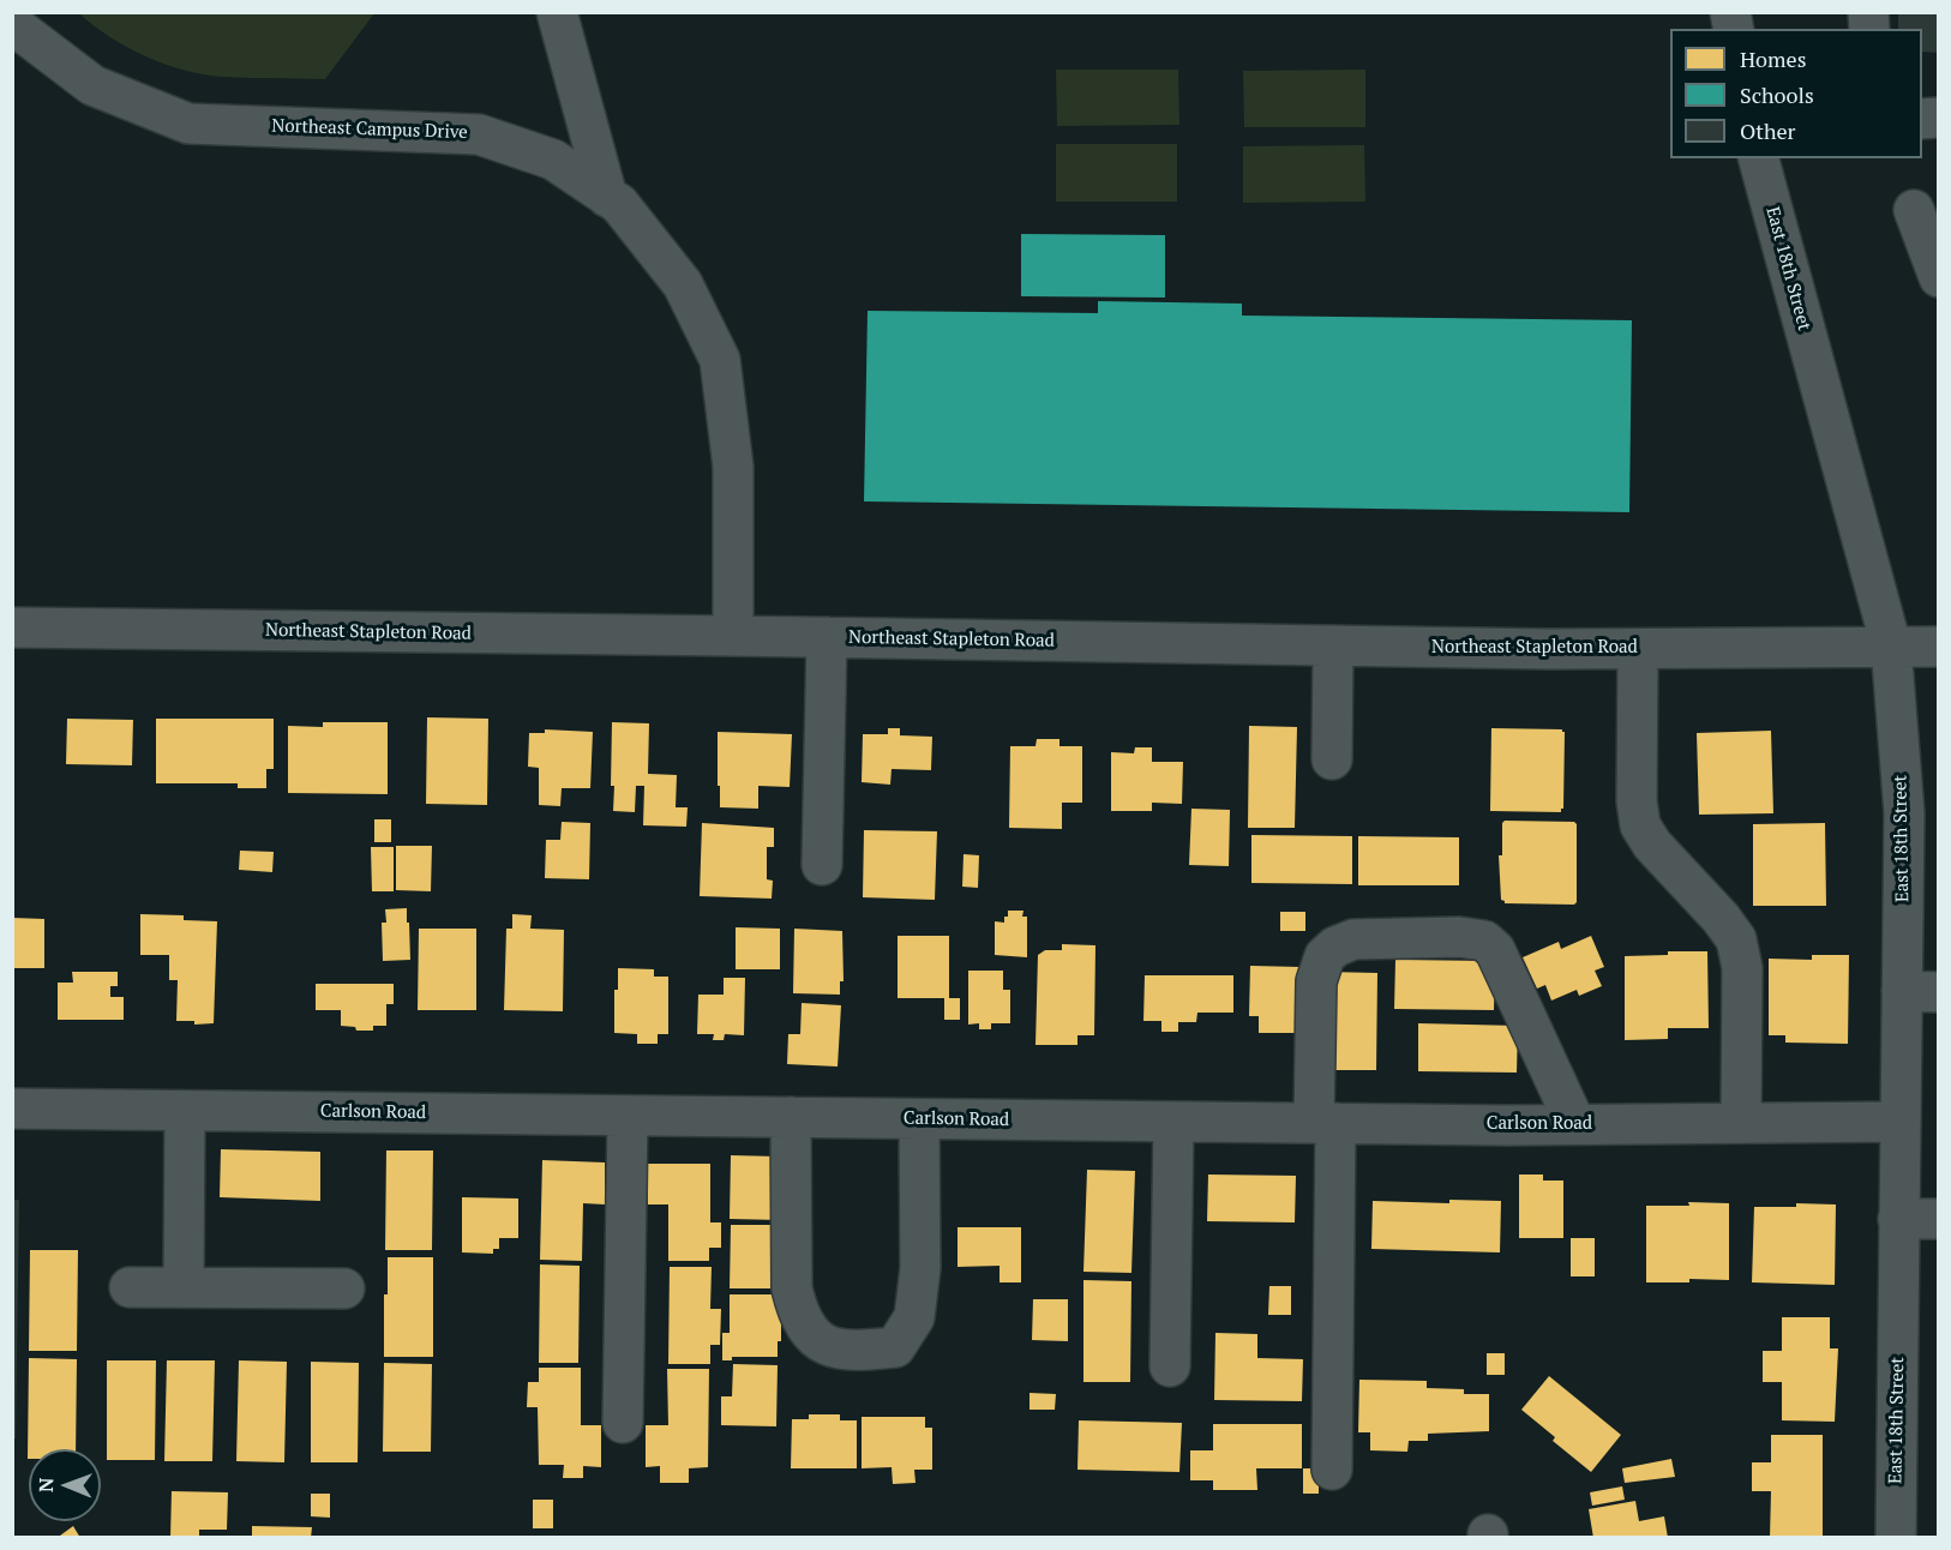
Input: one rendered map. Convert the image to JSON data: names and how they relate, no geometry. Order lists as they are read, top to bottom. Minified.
{"streets":{"street":["Northeast Campus Drive","East 18th Street","Northeast Stapleton Road","Carlson Road"]},"crossings":[["Northeast Campus Drive","Northeast Stapleton Road"],["East 18th Street","Northeast Stapleton Road"],["East 18th Street","Carlson Road"]],"legend":["Homes","Schools","Other"],"north":"left"}
